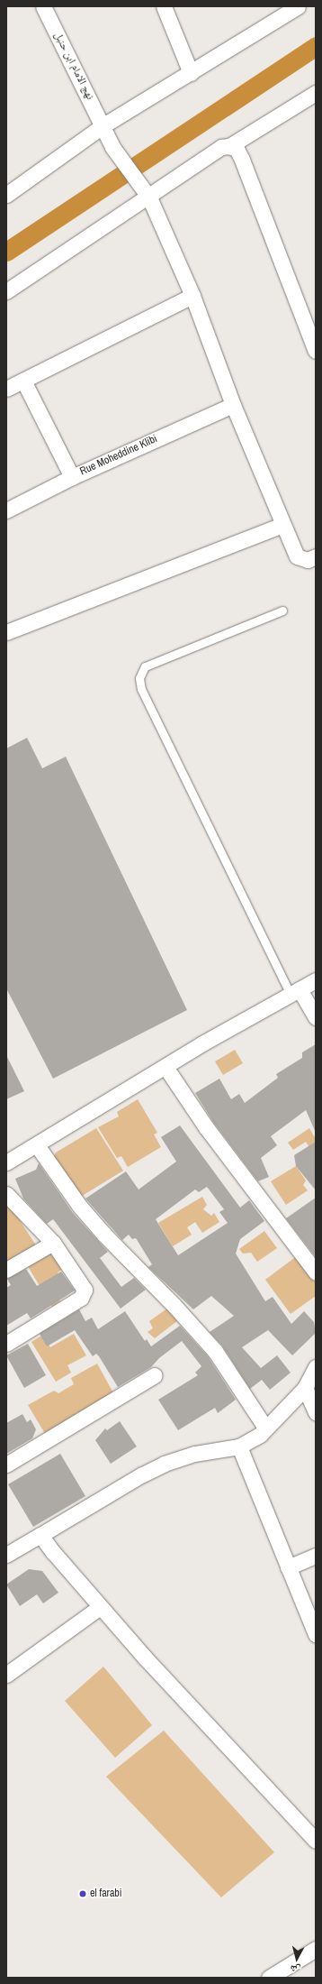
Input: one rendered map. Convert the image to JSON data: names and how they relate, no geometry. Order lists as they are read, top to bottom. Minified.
{"streets":{"street":["نهج الامام ابن حنبل","Rue Moheddine Klibi"]},"crossings":[["نهج الامام ابن حنبل","Rue Moheddine Klibi"]],"places":["el farabi"],"north":"bottom"}
